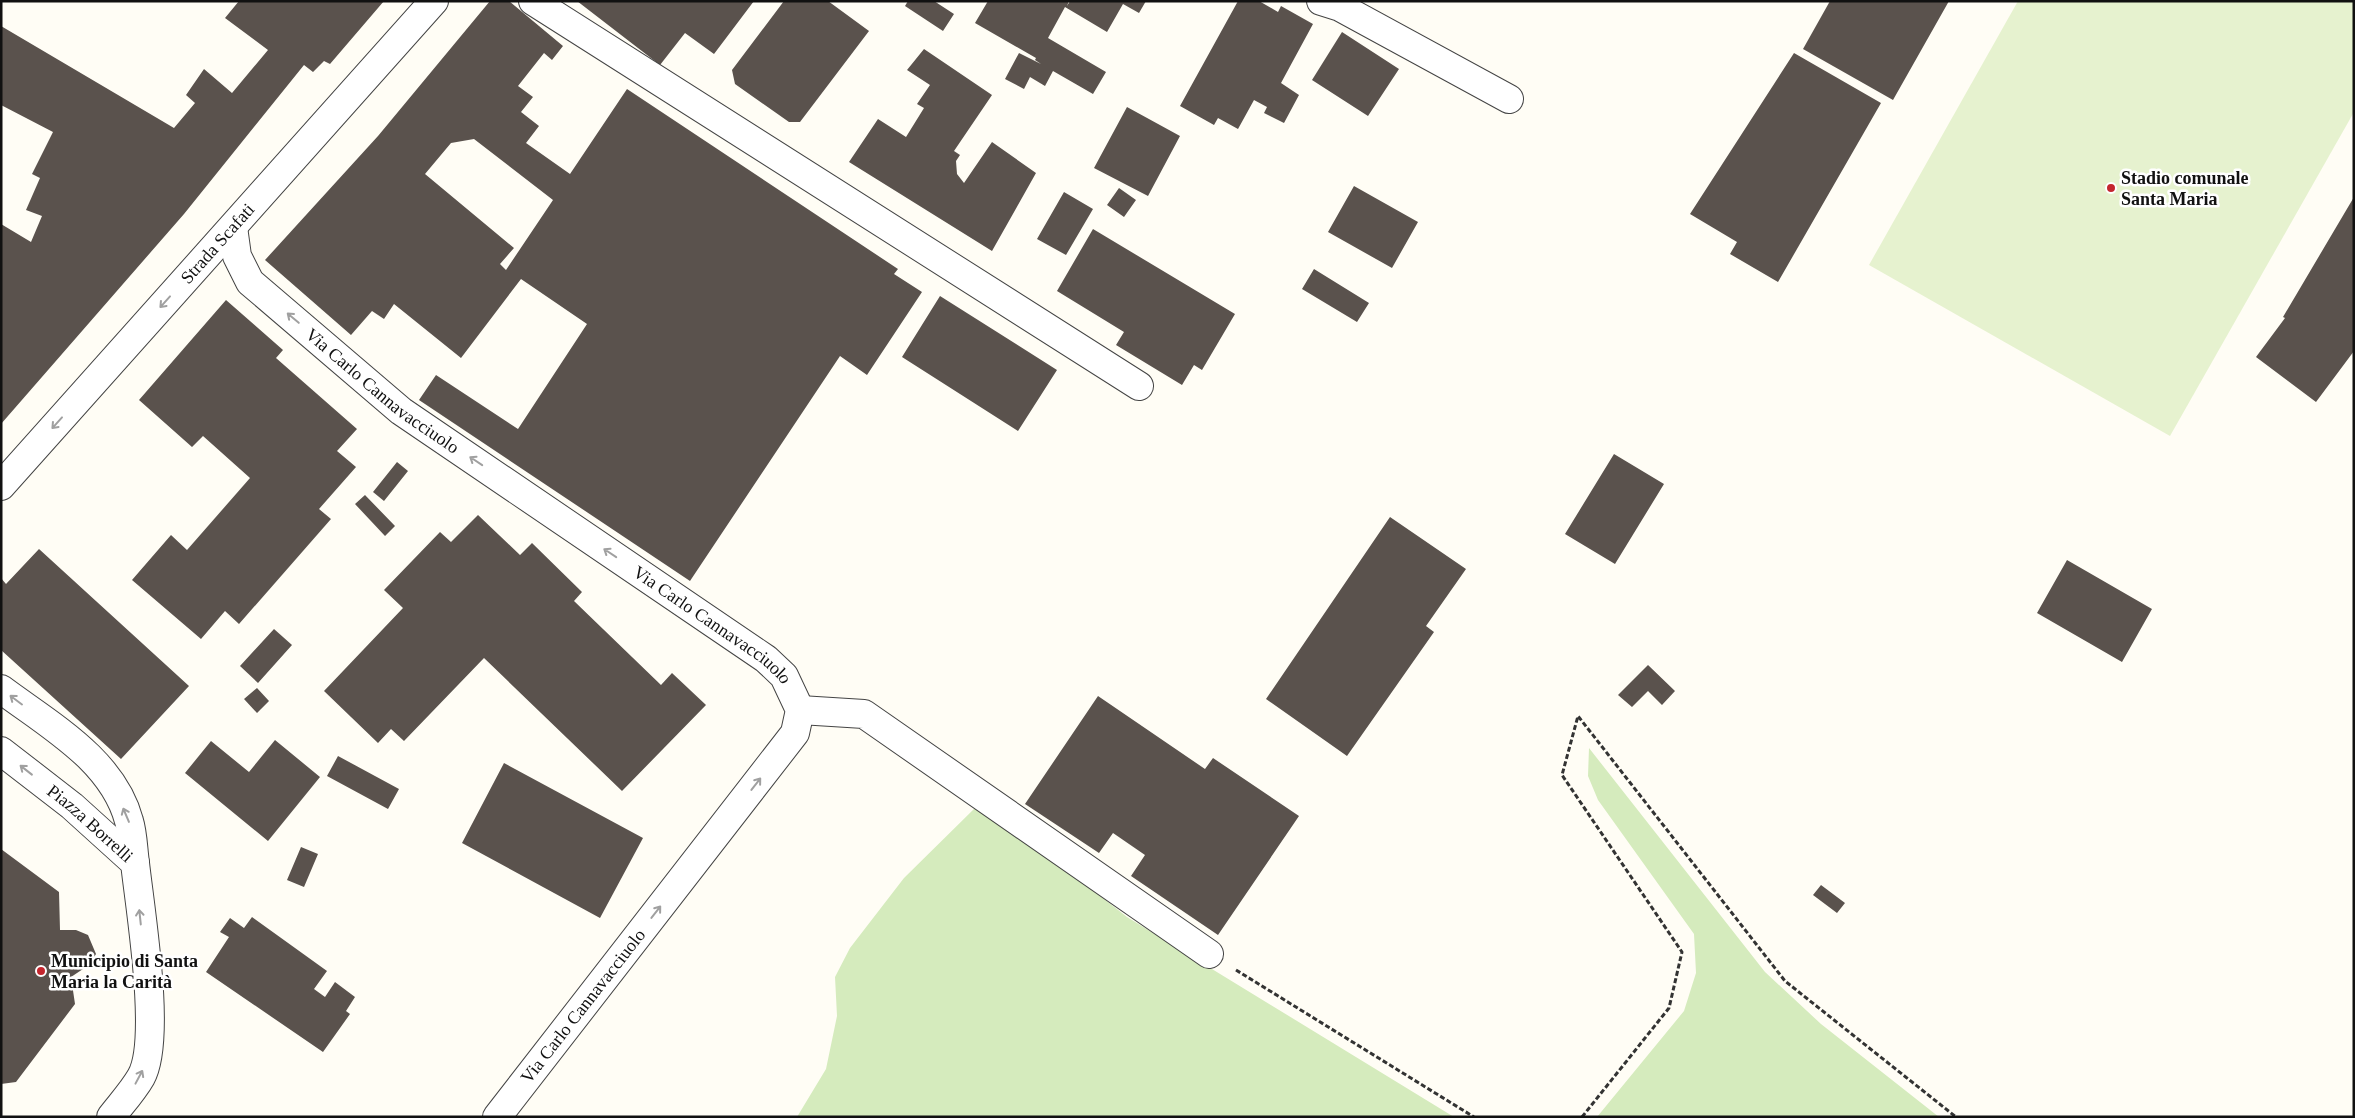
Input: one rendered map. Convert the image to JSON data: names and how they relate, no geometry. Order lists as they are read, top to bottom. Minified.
{"streets":{"street":["Strada Scafati","Via Carlo Cannavacciuolo","Piazza Borrelli"]},"crossings":[["Strada Scafati","Via Carlo Cannavacciuolo"]],"one_way":["Strada Scafati","Piazza Borrelli"],"places":["Stadio comunale Santa Maria","Municipio di Santa Maria la Carità"]}
